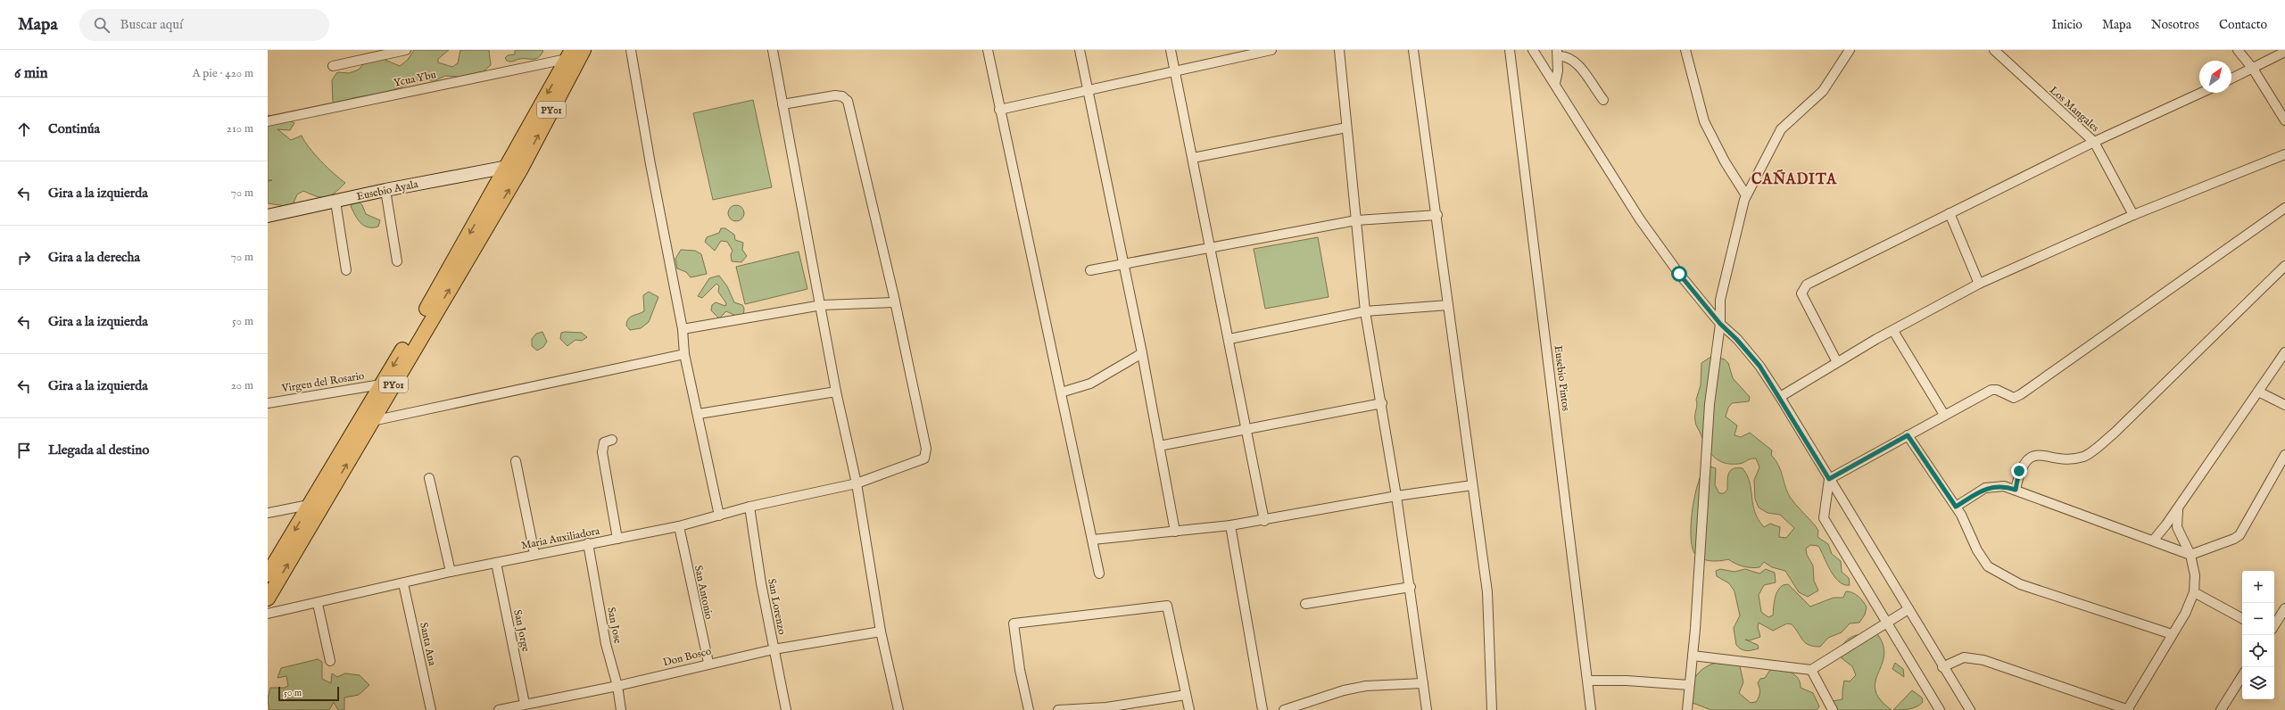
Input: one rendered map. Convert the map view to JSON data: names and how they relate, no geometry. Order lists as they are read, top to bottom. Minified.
{"streets":{"highway":["PY01"],"main road":["Eusebio Ayala"],"street":["Ycua Ybu","Los Mangales","Eusebio Pintos","Virgen del Rosario","Maria Auxiliadora","San Antonio","San Lorenzo","San Jose","San Jorge","Santa Ana","Don Bosco"]},"crossings":[["Ycua Ybu","PY01"],["PY01","Eusebio Ayala"],["PY01","Virgen del Rosario"],["Maria Auxiliadora","San Antonio"],["Maria Auxiliadora","San Lorenzo"],["Maria Auxiliadora","San Jose"],["Maria Auxiliadora","San Jorge"],["Maria Auxiliadora","Santa Ana"],["San Antonio","Don Bosco"],["San Lorenzo","Don Bosco"],["San Jose","Don Bosco"],["San Jorge","Don Bosco"]],"districts":["CAÑADITA"],"scale_bar":"50 m","north":"top right","page":{"header":"Mapa","search":"Buscar aquí","nav":["Inicio","Mapa","Nosotros","Contacto"],"heading":["6 min","A pie · 420 m"],"list":[["Continúa","210 m"],["Gira a la izquierda","70 m"],["Gira a la derecha","70 m"],["Gira a la izquierda","50 m"],["Gira a la izquierda","20 m"],"Llegada al destino"],"map_buttons":["+","−"],"scale":"50 m"}}
